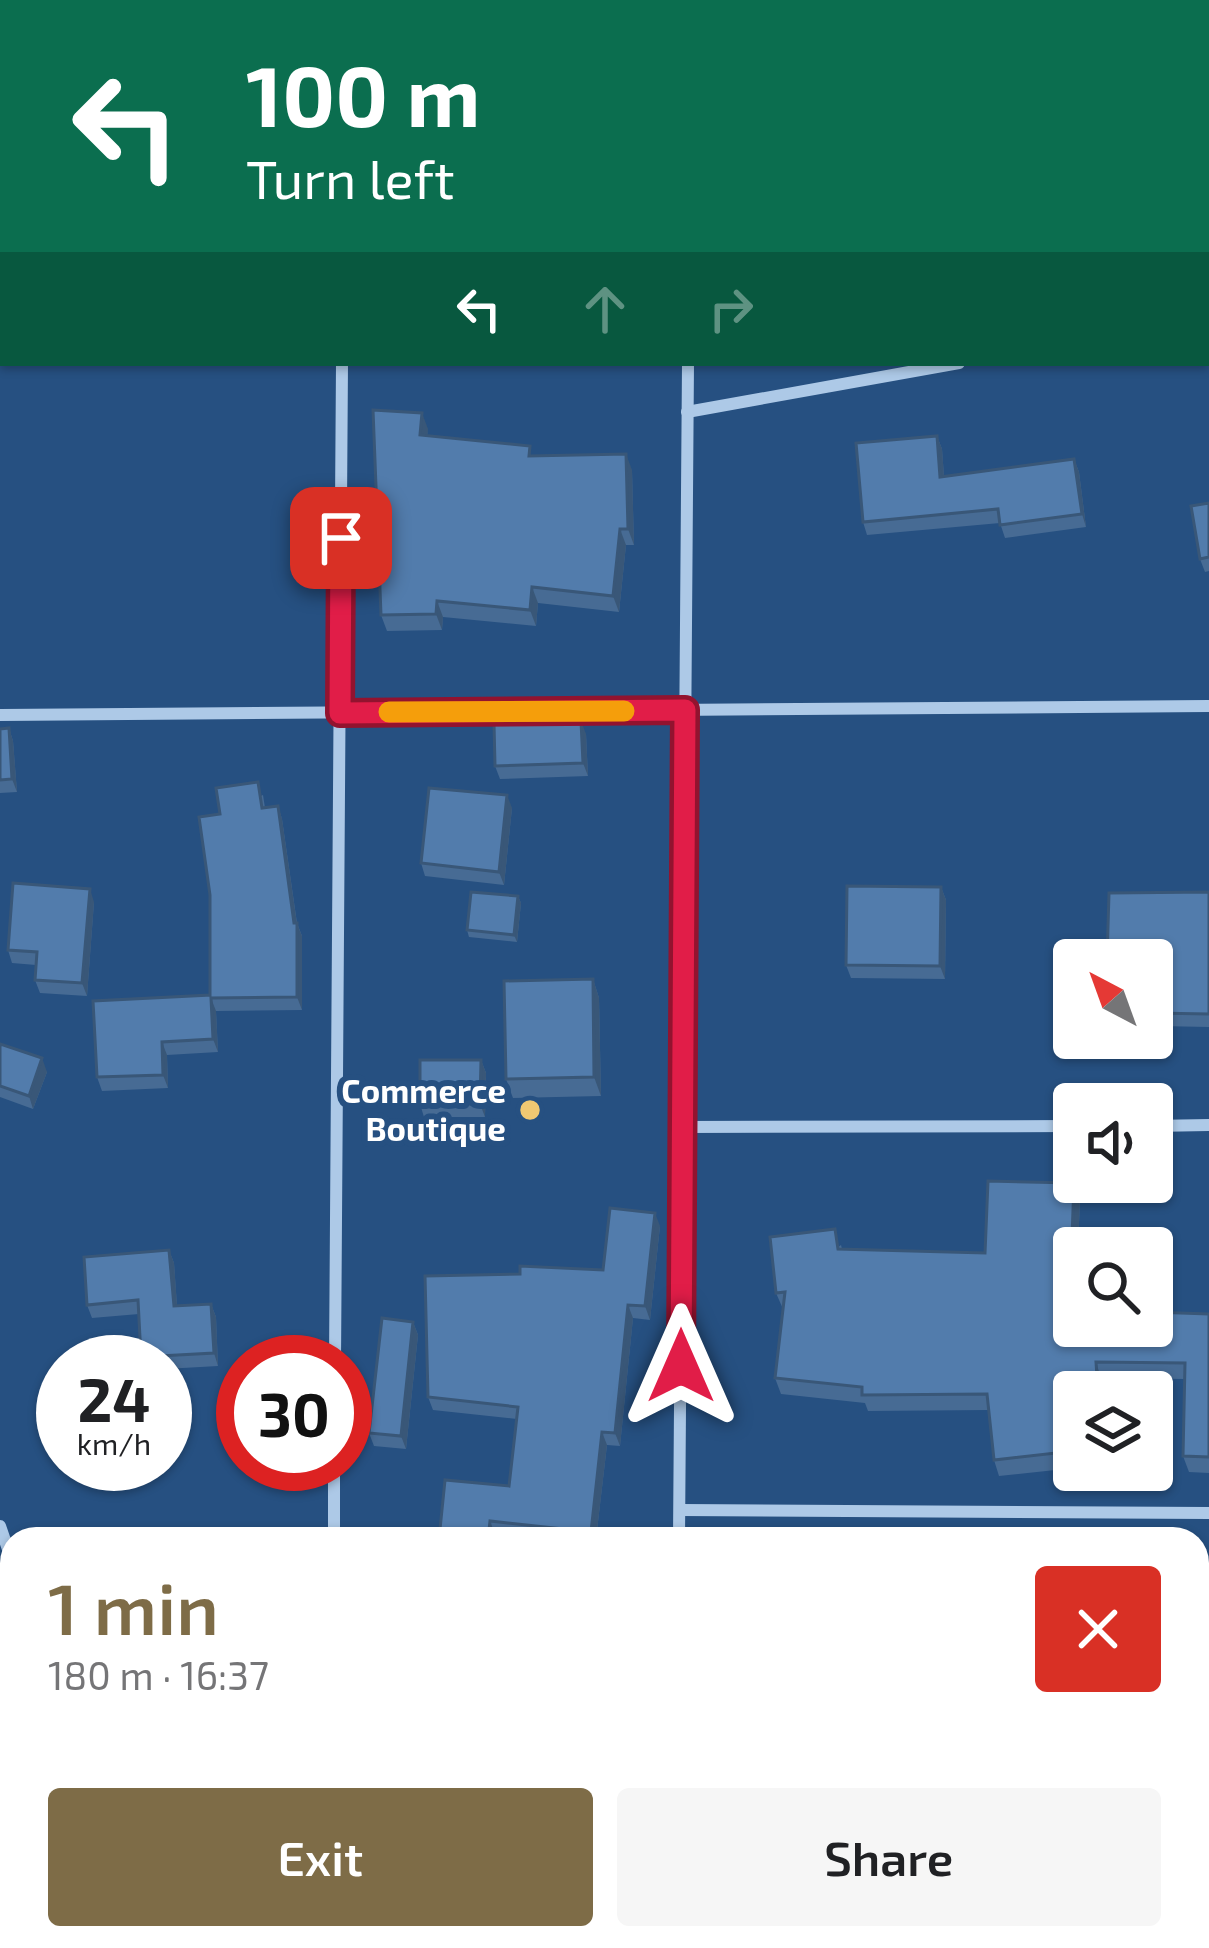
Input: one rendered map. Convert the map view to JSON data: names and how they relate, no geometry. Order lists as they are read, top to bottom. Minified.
{"places":["Commerce Boutique"],"north":"top left","page":{"turn":["100 m","Turn left"],"speed":"24 km/h","limit":"30","heading":["1 min","180 m · 16:37"],"buttons":["Exit","Share"]}}
